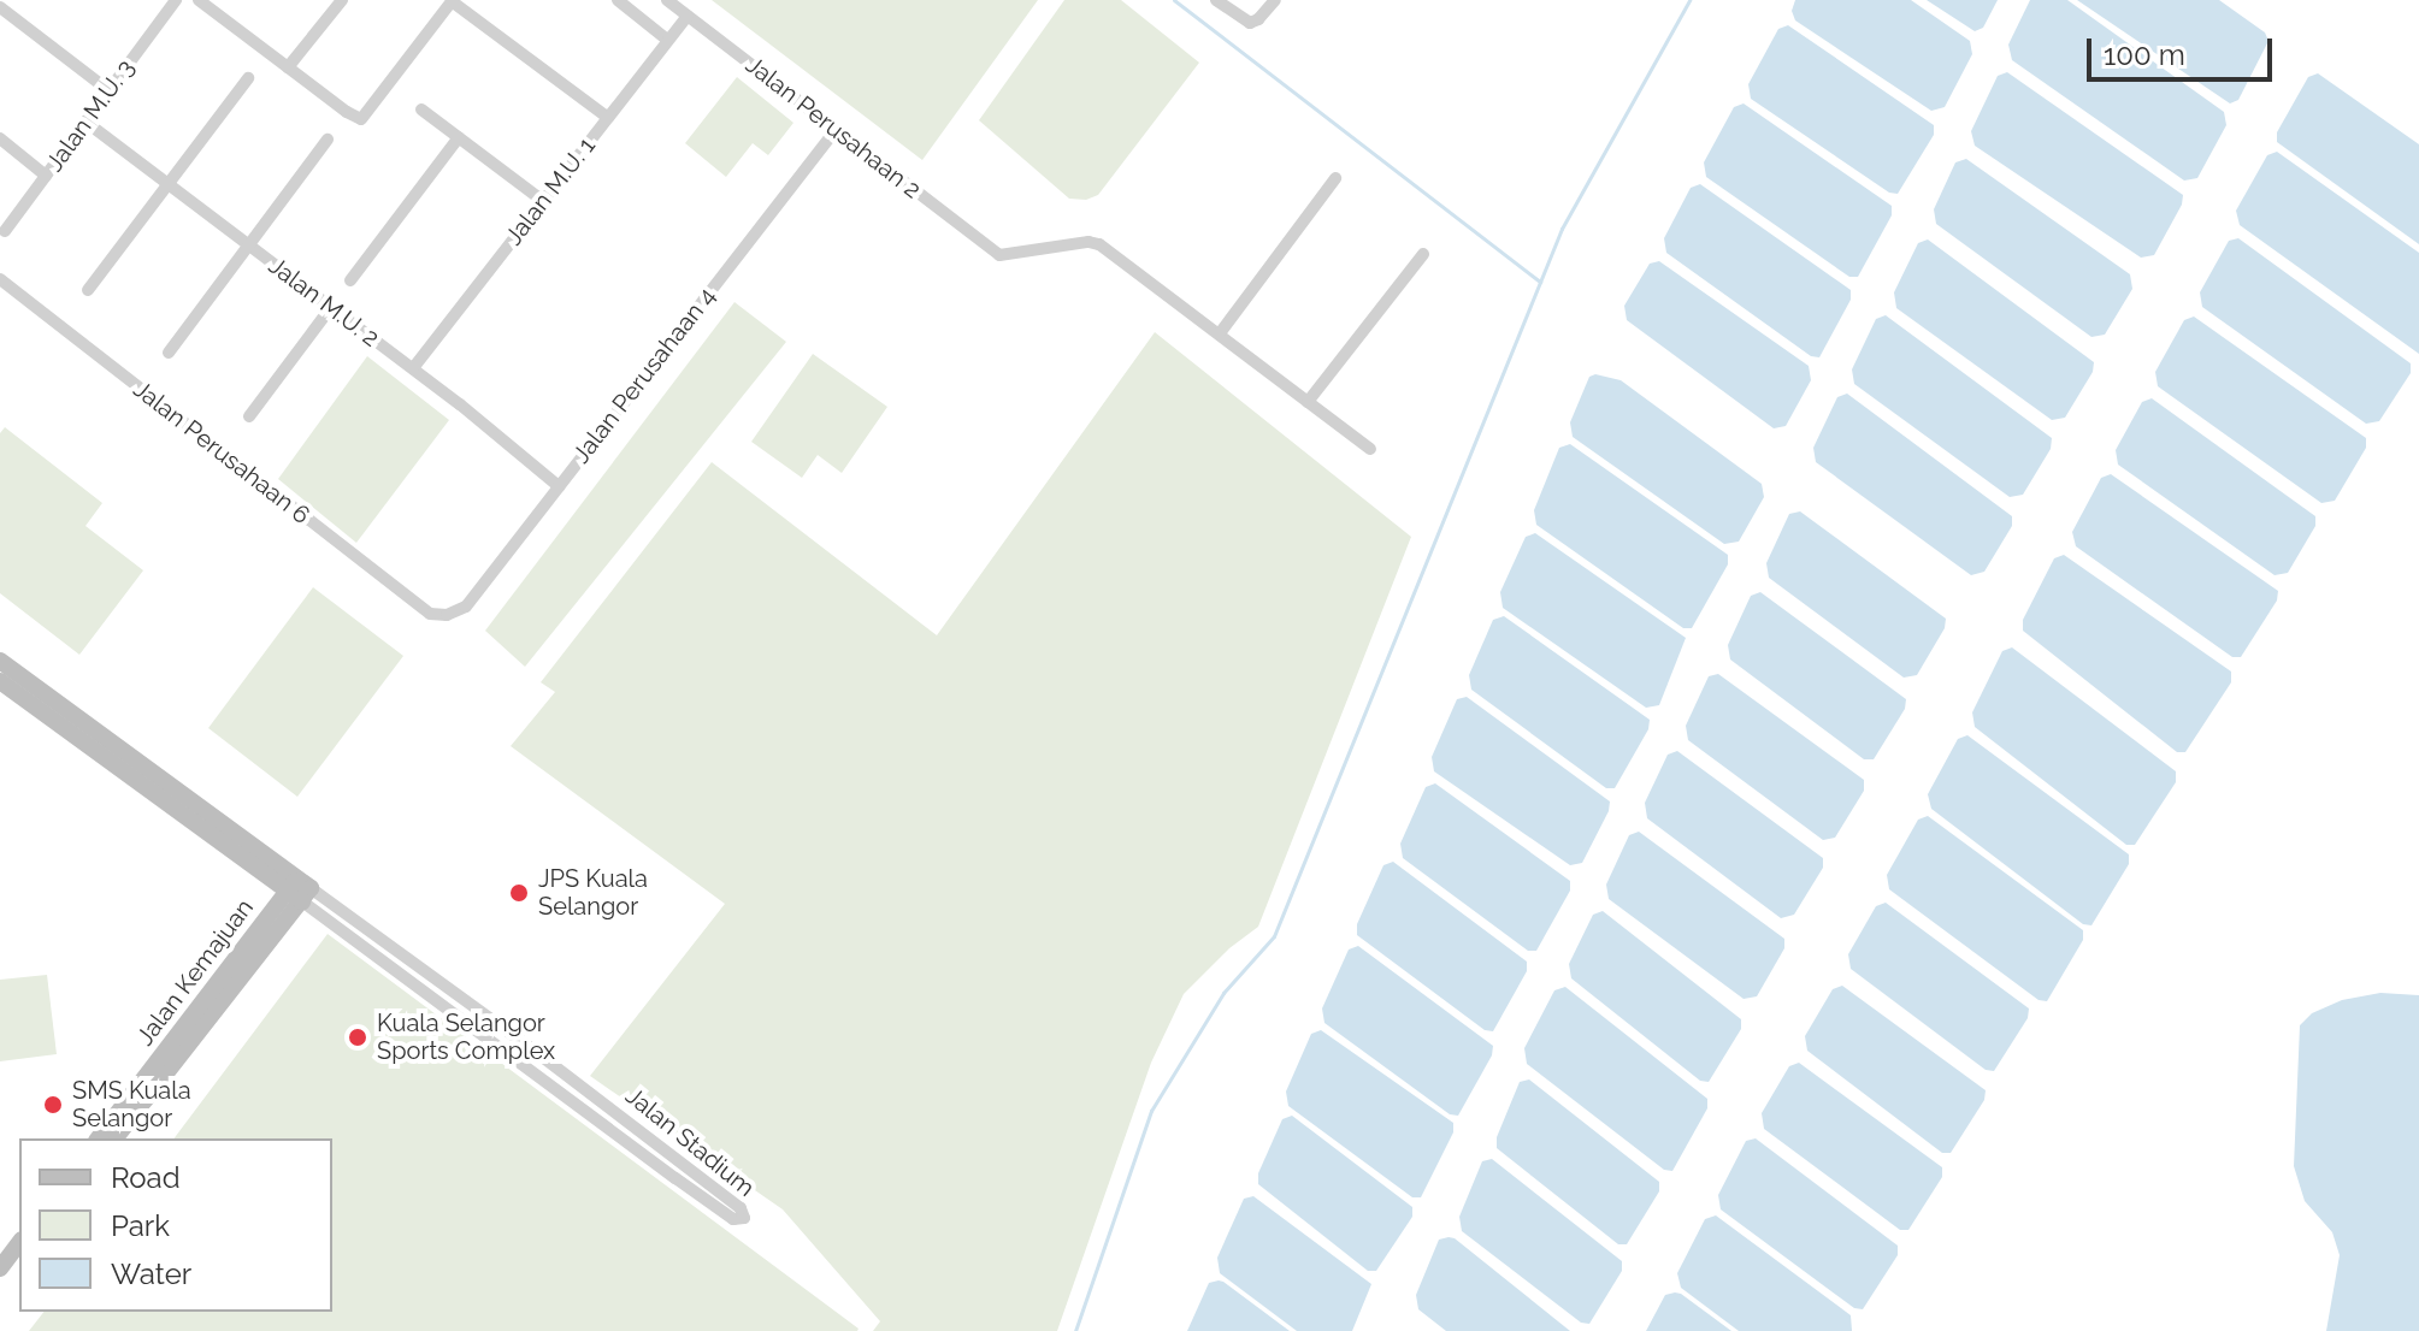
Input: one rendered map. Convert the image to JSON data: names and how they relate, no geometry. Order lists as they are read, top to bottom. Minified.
{"streets":{"street":["Jalan M.U. 3","Jalan Perusahaan 2","Jalan M.U. 1","Jalan M.U. 2","Jalan Perusahaan 4","Jalan Perusahaan 6","Jalan Kemajuan","Jalan Stadium"]},"crossings":[["Jalan M.U. 3","Jalan M.U. 2"],["Jalan Perusahaan 2","Jalan M.U. 1"],["Jalan Perusahaan 2","Jalan Perusahaan 4"],["Jalan M.U. 1","Jalan M.U. 2"],["Jalan M.U. 2","Jalan Perusahaan 4"],["Jalan Perusahaan 4","Jalan Perusahaan 6"],["Jalan Kemajuan","Jalan Stadium"]],"places":["JPS Kuala Selangor","Kuala Selangor Sports Complex","SMS Kuala Selangor"],"legend":["Road","Park","Water"],"scale_bar":"100 m"}
